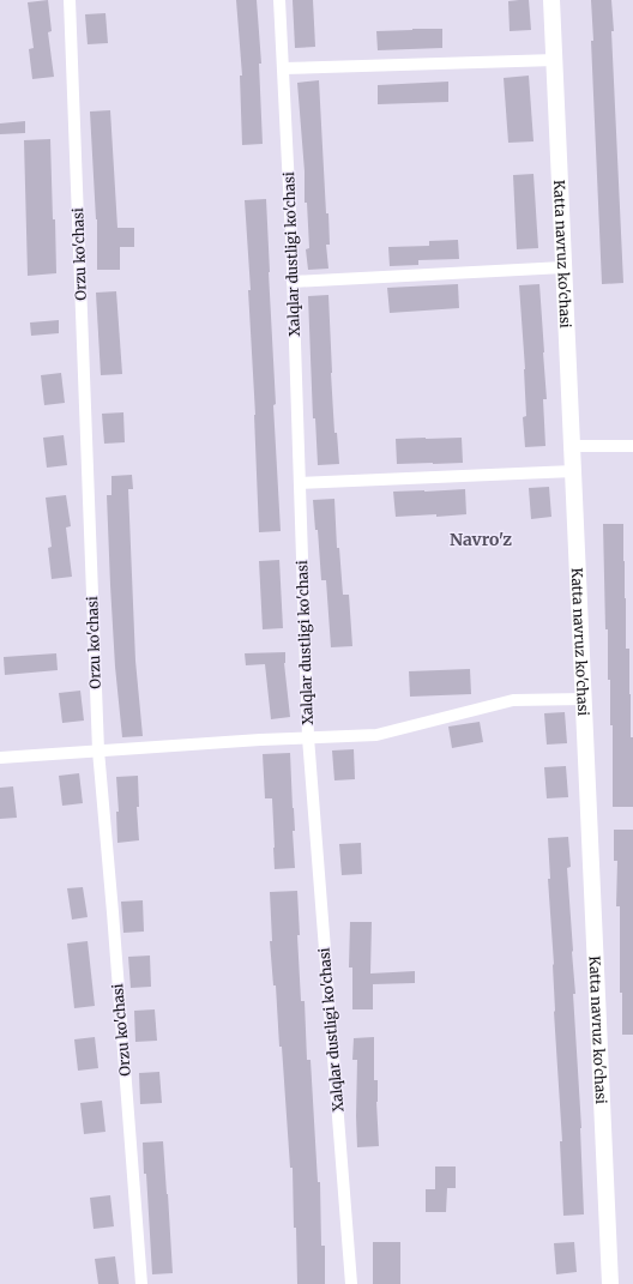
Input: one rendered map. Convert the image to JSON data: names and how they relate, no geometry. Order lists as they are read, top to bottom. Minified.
{"streets":{"street":["Orzu ko'chasi","Xalqlar dustligi ko'chasi","Katta navruz ko'chasi"]},"districts":["Navro'z"]}
